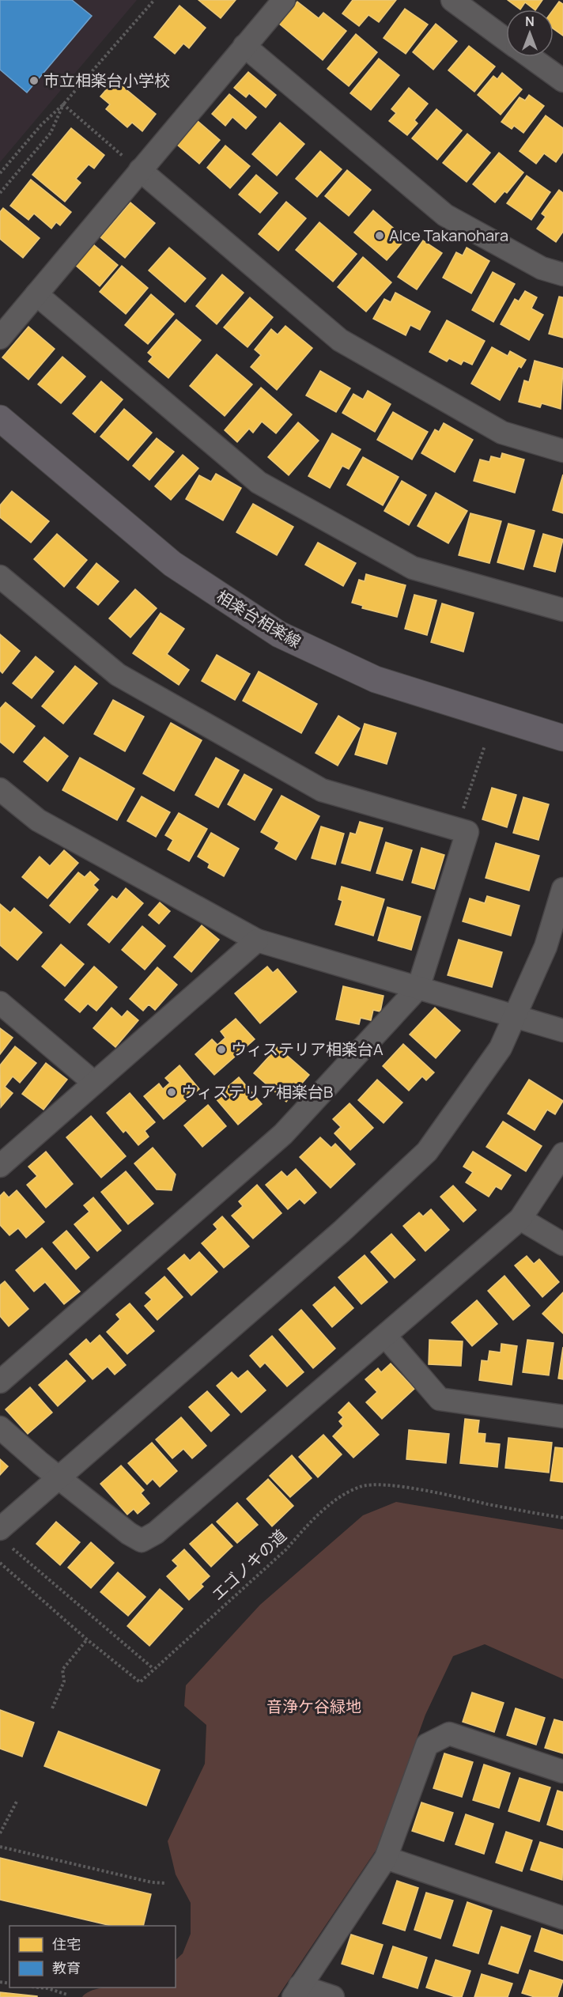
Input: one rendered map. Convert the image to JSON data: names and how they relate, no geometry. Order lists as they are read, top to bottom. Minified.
{"streets":{"main road":["相楽台相楽線"],"path":["エゴノキの道"]},"parks":["音浄ケ谷緑地"],"places":["市立相楽台小学校","Alce Takanohara","ウィステリア相楽台A","ウィステリア相楽台B"],"legend":["住宅","教育"],"north":"top"}
